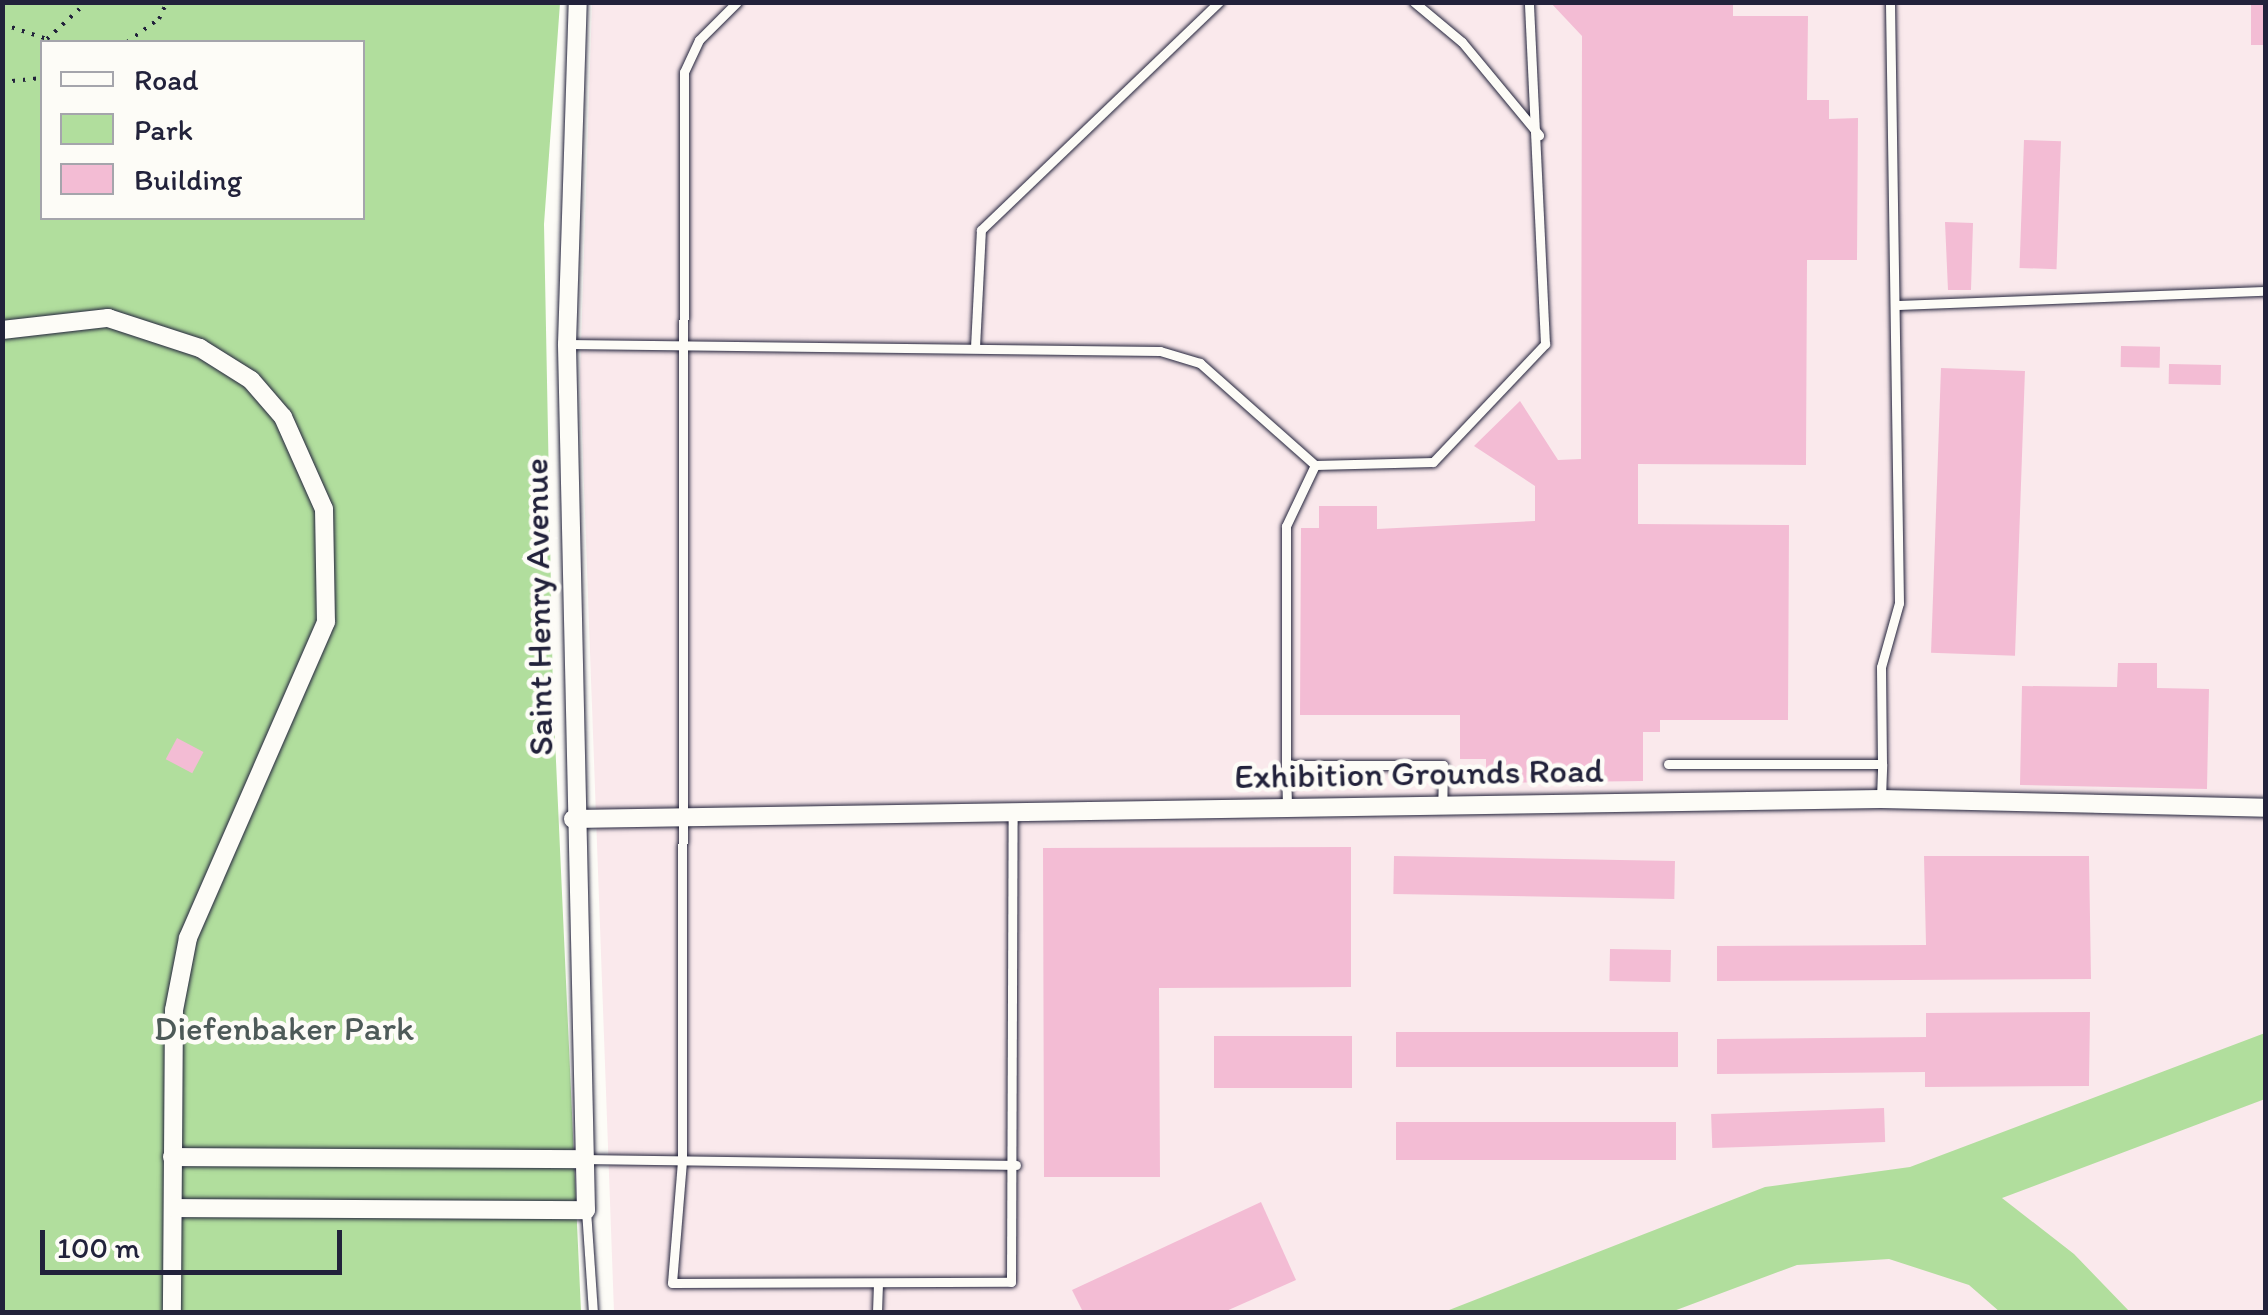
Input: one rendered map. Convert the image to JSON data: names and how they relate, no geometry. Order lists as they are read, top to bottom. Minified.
{"streets":{"street":["Saint Henry Avenue","Exhibition Grounds Road"]},"crossings":[["Saint Henry Avenue","Exhibition Grounds Road"]],"parks":["Diefenbaker Park"],"legend":["Road","Park","Building"],"scale_bar":"100 m"}
